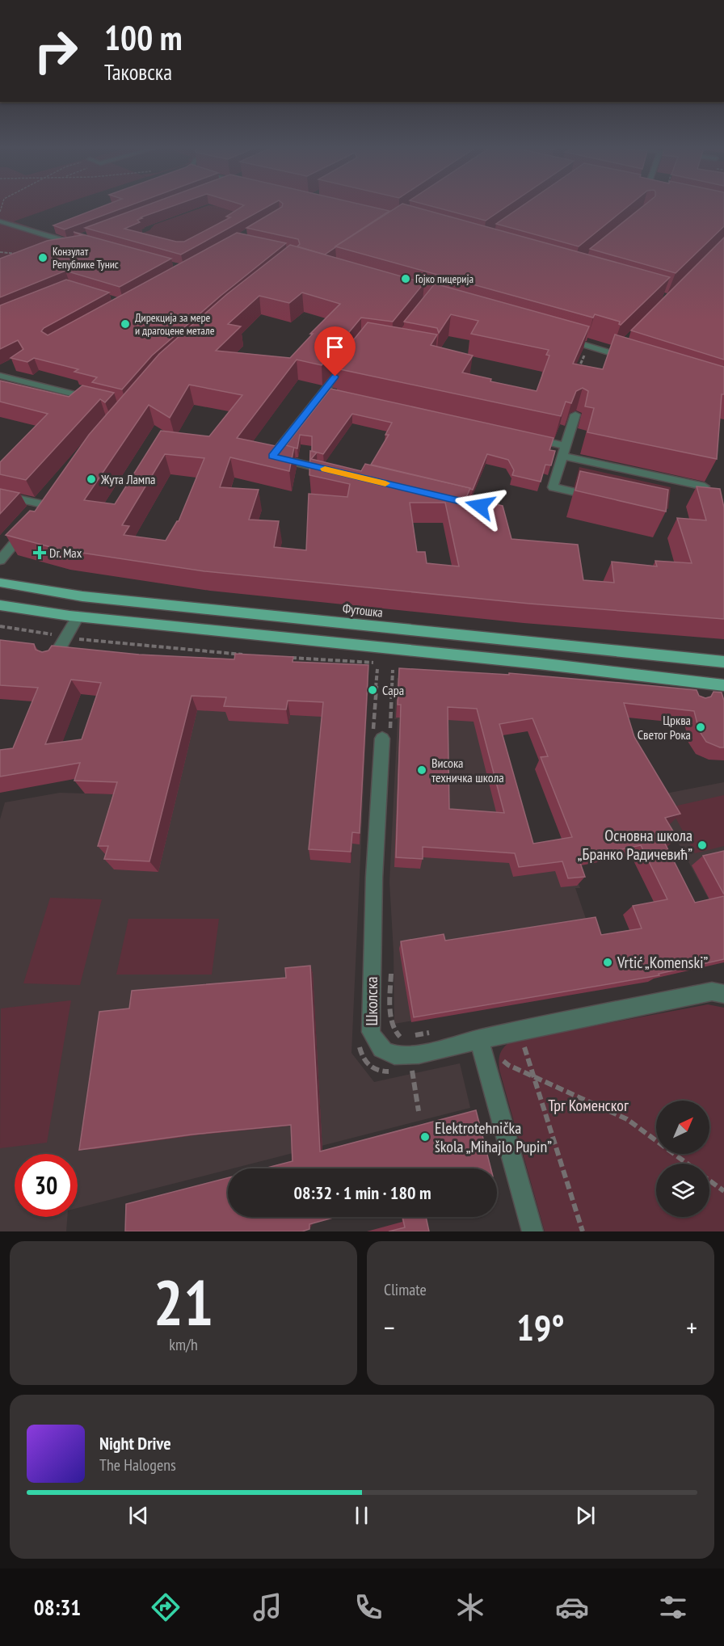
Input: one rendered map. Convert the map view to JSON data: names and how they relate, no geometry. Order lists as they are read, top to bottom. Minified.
{"streets":{"main road":["Футошка"],"street":["Школска"]},"parks":["Трг Коменског"],"places":{"other":["Конзулат Републике Тунис","Гојко пицерија","Дирекција за мере и драгоцене метале","Жута Лампа","Сара","Црква Светог Рока","Висока техничка школа","Основна школа „Бранко Радичевић”","Vrtić „Komenski”","Elektrotehnička škola „Mihajlo Pupin”"],"health":["Dr. Max"]},"north":"top right","page":{"turn":["100 m","Таковска"],"limit":"30","trip":"08:32 · 1 min · 180 m","tile":[["21","km/h"],"Climate"],"heat":["−","19°","+"],"song":["Night Drive","The Halogens"],"tabs":"08:31"}}
